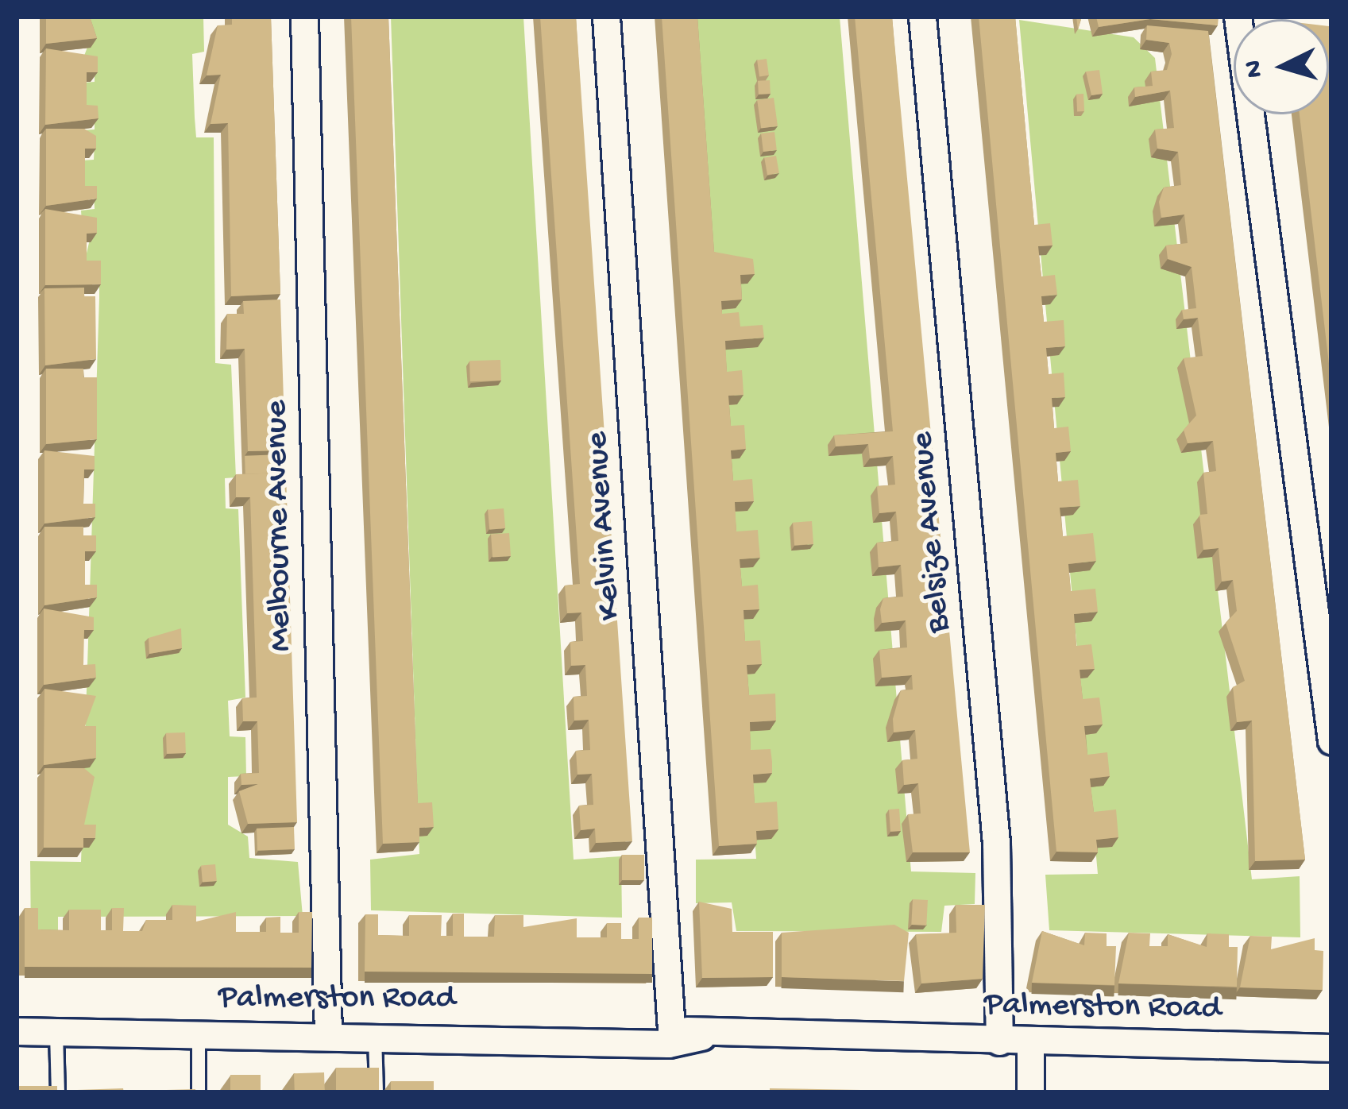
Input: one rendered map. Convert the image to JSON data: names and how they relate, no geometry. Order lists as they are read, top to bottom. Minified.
{"streets":{"street":["Melbourne Avenue","Kelvin Avenue","Belsize Avenue","Palmerston Road"]},"crossings":[["Melbourne Avenue","Palmerston Road"],["Kelvin Avenue","Palmerston Road"],["Belsize Avenue","Palmerston Road"]],"north":"left"}
